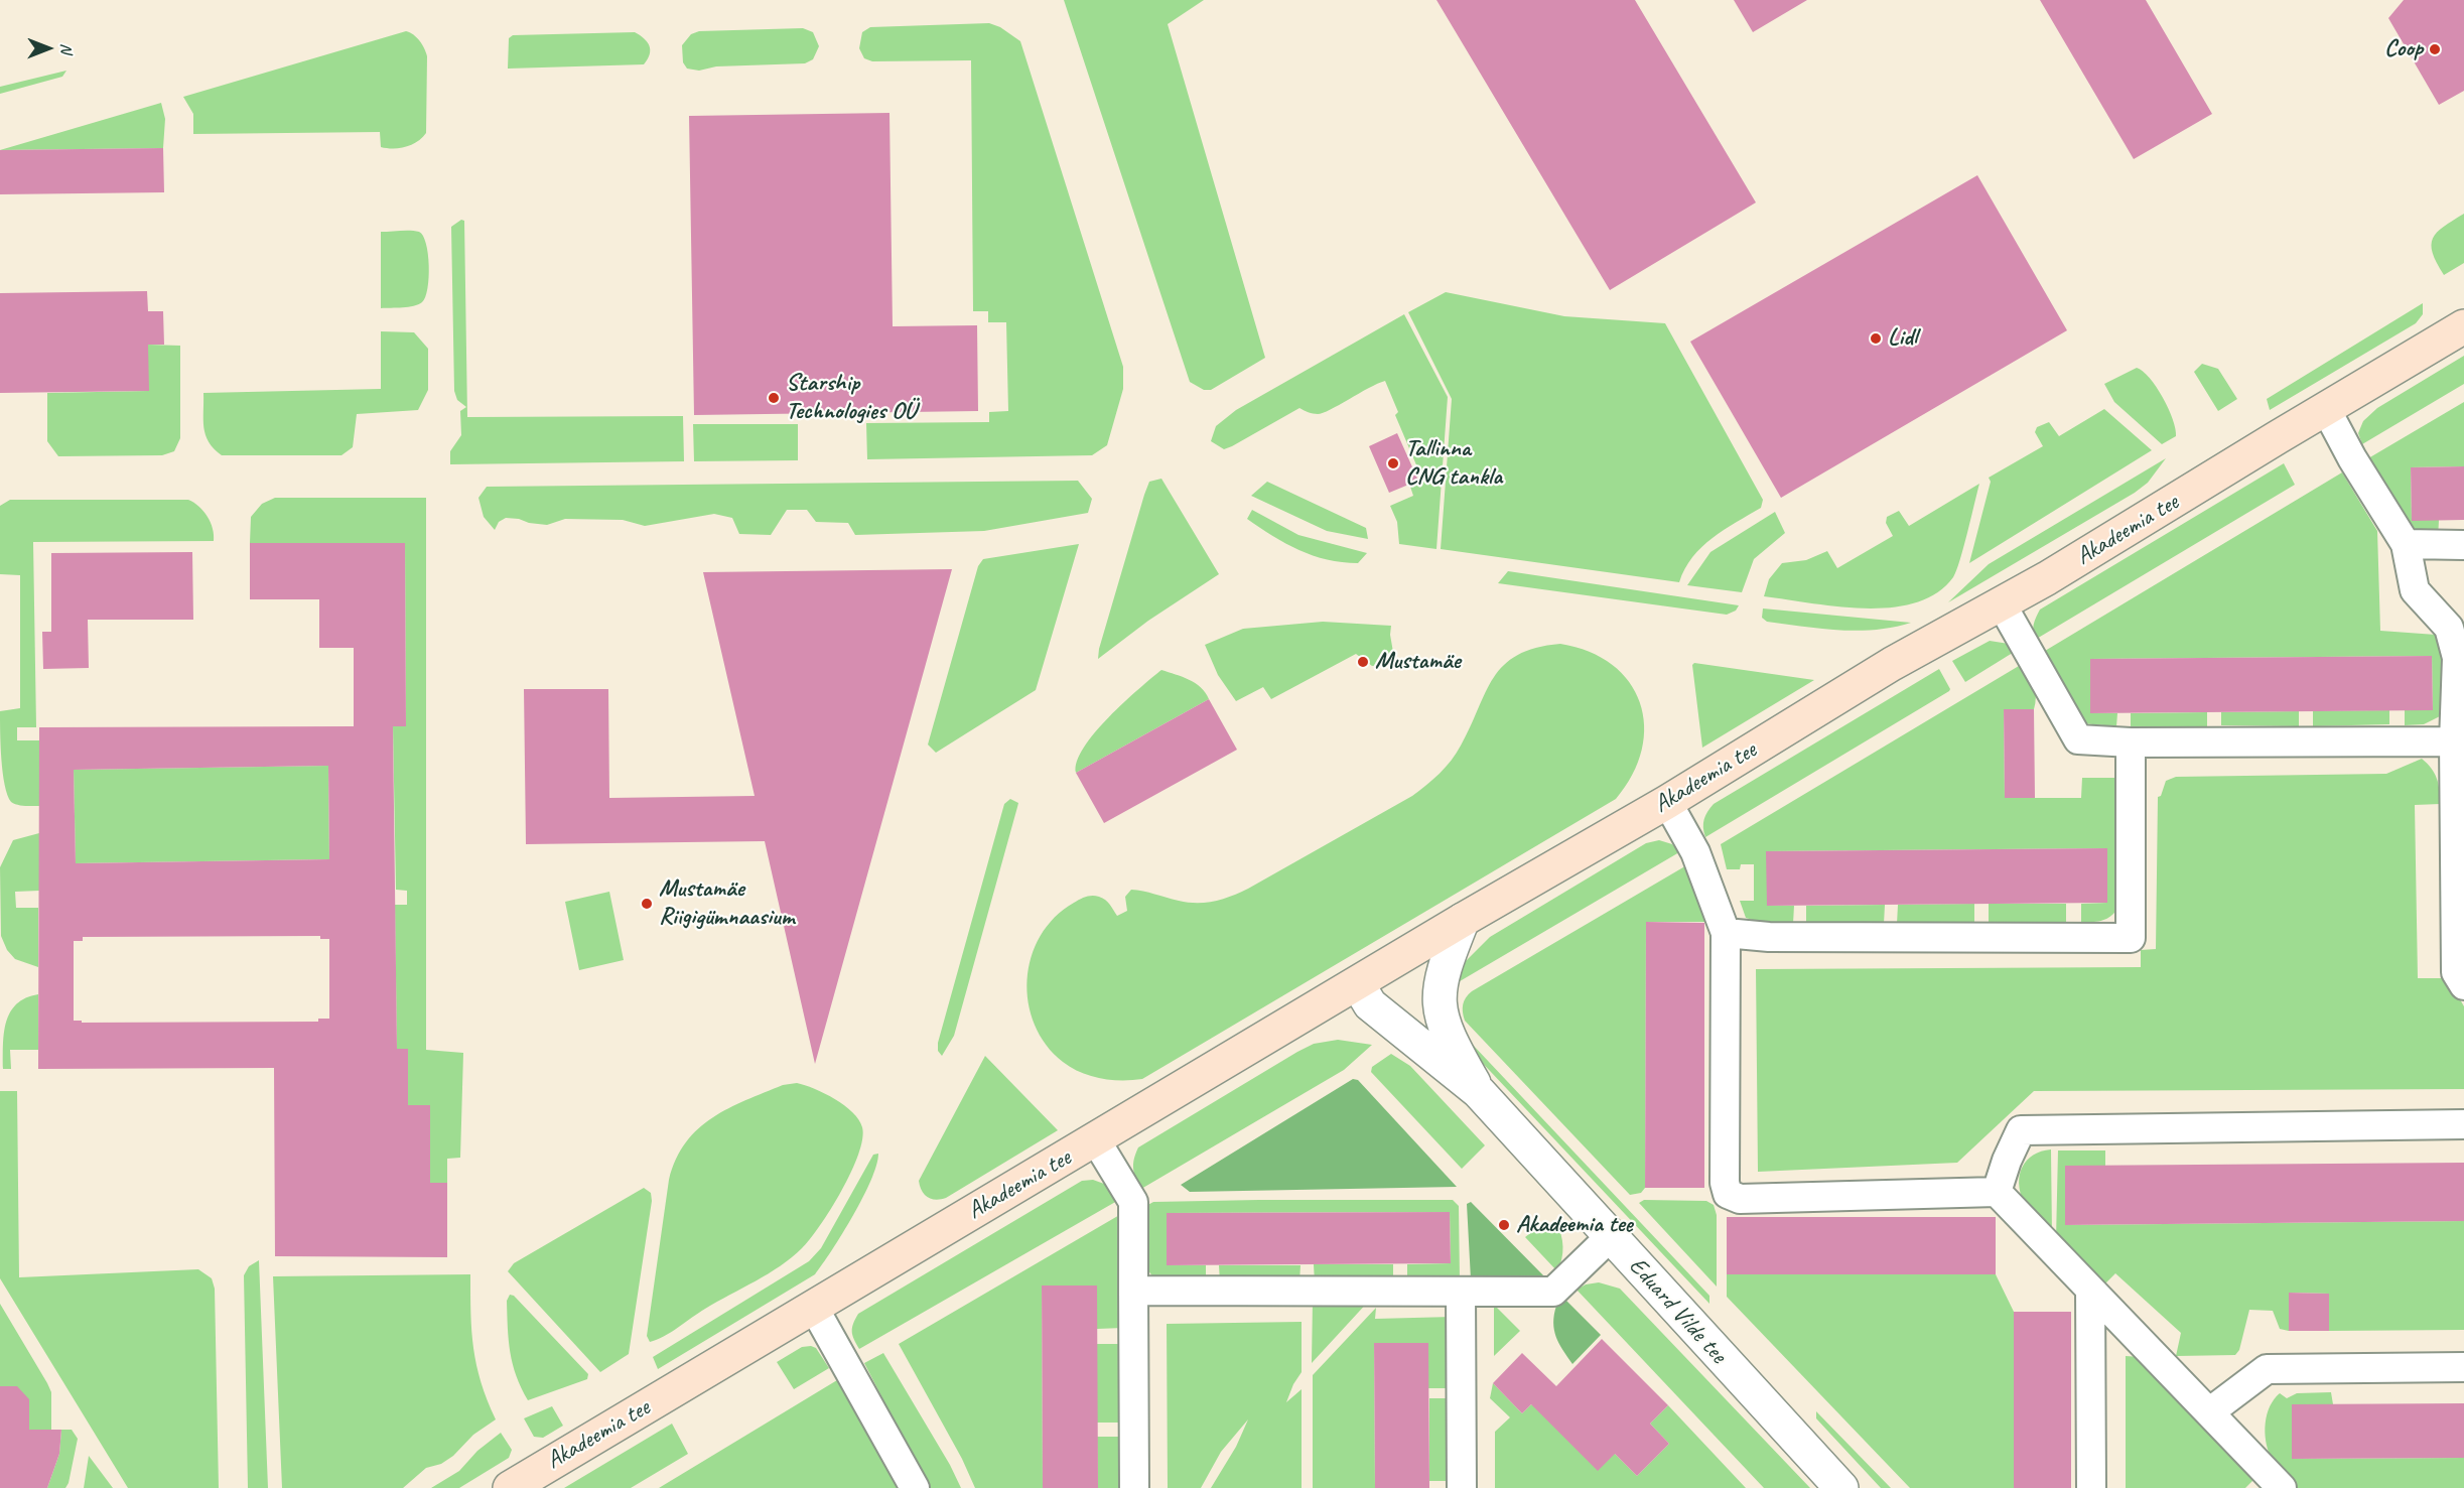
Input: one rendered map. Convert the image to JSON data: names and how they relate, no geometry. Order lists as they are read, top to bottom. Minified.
{"streets":{"main road":["Akadeemia tee"],"street":["Eduard Vilde tee"]},"crossings":[["Akadeemia tee","Eduard Vilde tee"]],"places":["Coop","Lidl","Starship Technologies OÜ","Tallinna CNG tankla","Mustamäe","Mustamäe Riigigümnaasium","Akadeemia tee"],"north":"right"}
